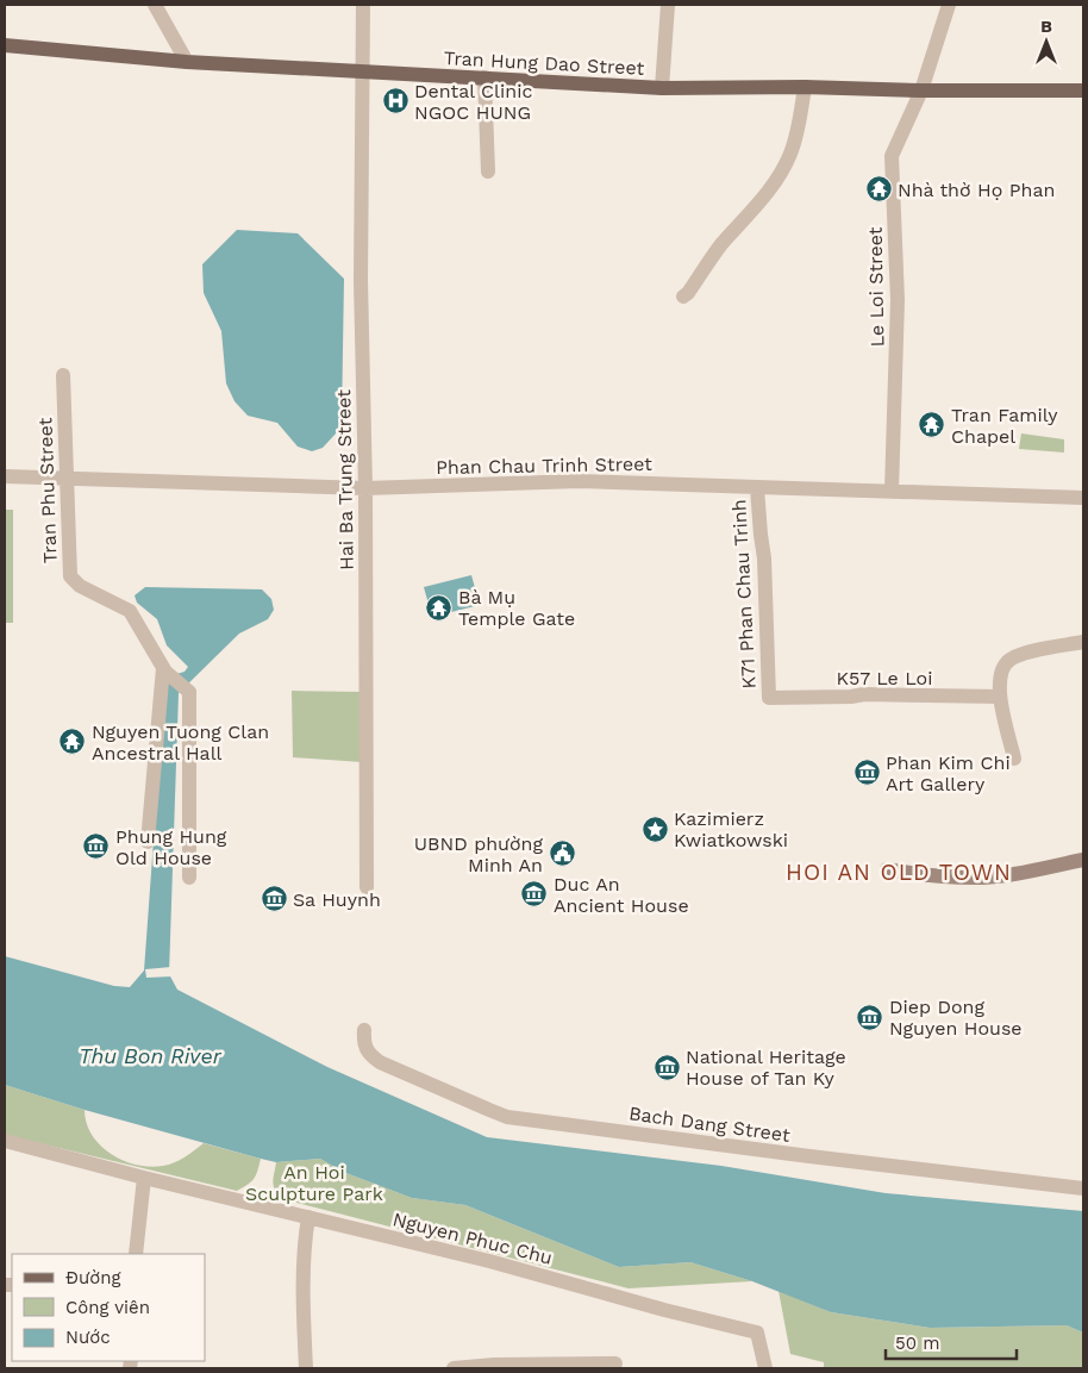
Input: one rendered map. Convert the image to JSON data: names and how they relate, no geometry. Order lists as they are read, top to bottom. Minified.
{"streets":{"main road":["Tran Hung Dao Street"],"street":["Le Loi Street","Phan Chau Trinh Street","Hai Ba Trung Street","Tran Phu Street","K71 Phan Chau Trinh","K57 Le Loi","Bach Dang Street","Nguyen Phuc Chu"]},"crossings":[["Tran Hung Dao Street","Le Loi Street"],["Tran Hung Dao Street","Hai Ba Trung Street"],["Le Loi Street","Phan Chau Trinh Street"],["Phan Chau Trinh Street","Hai Ba Trung Street"],["Phan Chau Trinh Street","Tran Phu Street"],["Phan Chau Trinh Street","K71 Phan Chau Trinh"],["K71 Phan Chau Trinh","K57 Le Loi"]],"districts":["HOI AN OLD TOWN"],"water":["Thu Bon River"],"parks":["An Hoi Sculpture Park"],"places":{"hospital":["Dental Clinic NGOC HUNG"],"temple":["Nhà thờ Họ Phan","Tran Family Chapel","Bà Mụ Temple Gate","Nguyen Tuong Clan Ancestral Hall"],"museum":["Phan Kim Chi Art Gallery","Phung Hung Old House","Duc An Ancient House","Sa Huynh","Diep Dong Nguyen House","National Heritage House of Tan Ky"],"place":["Kazimierz Kwiatkowski"],"public building":["UBND phường Minh An"]},"legend":["Đường","Công viên","Nước"],"scale_bar":"50 m","north":"top"}
